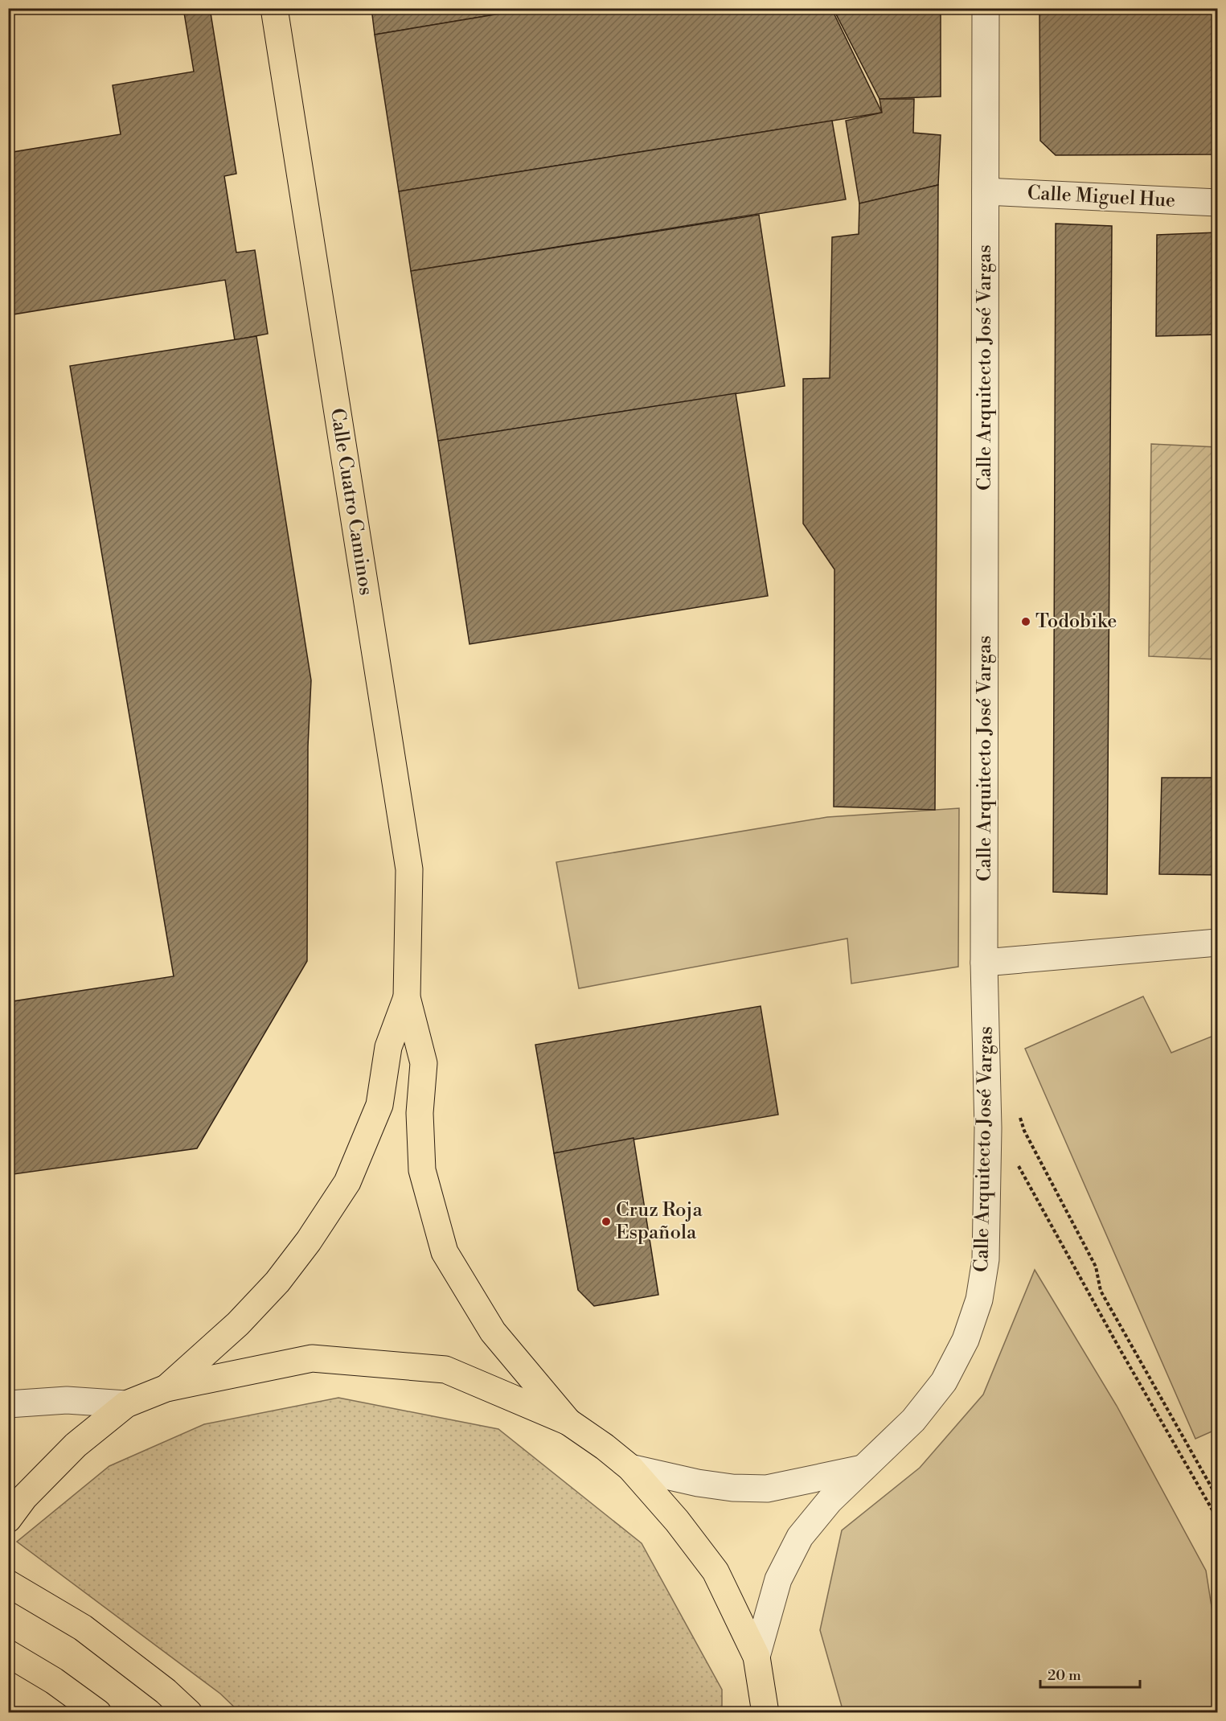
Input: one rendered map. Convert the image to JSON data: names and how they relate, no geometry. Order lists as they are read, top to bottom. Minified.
{"streets":{"main road":["Calle Cuatro Caminos"],"street":["Calle Miguel Hue","Calle Arquitecto José Vargas"]},"crossings":[["Calle Miguel Hue","Calle Arquitecto José Vargas"]],"places":["Todobike","Cruz Roja Española"],"scale_bar":"20 m"}
